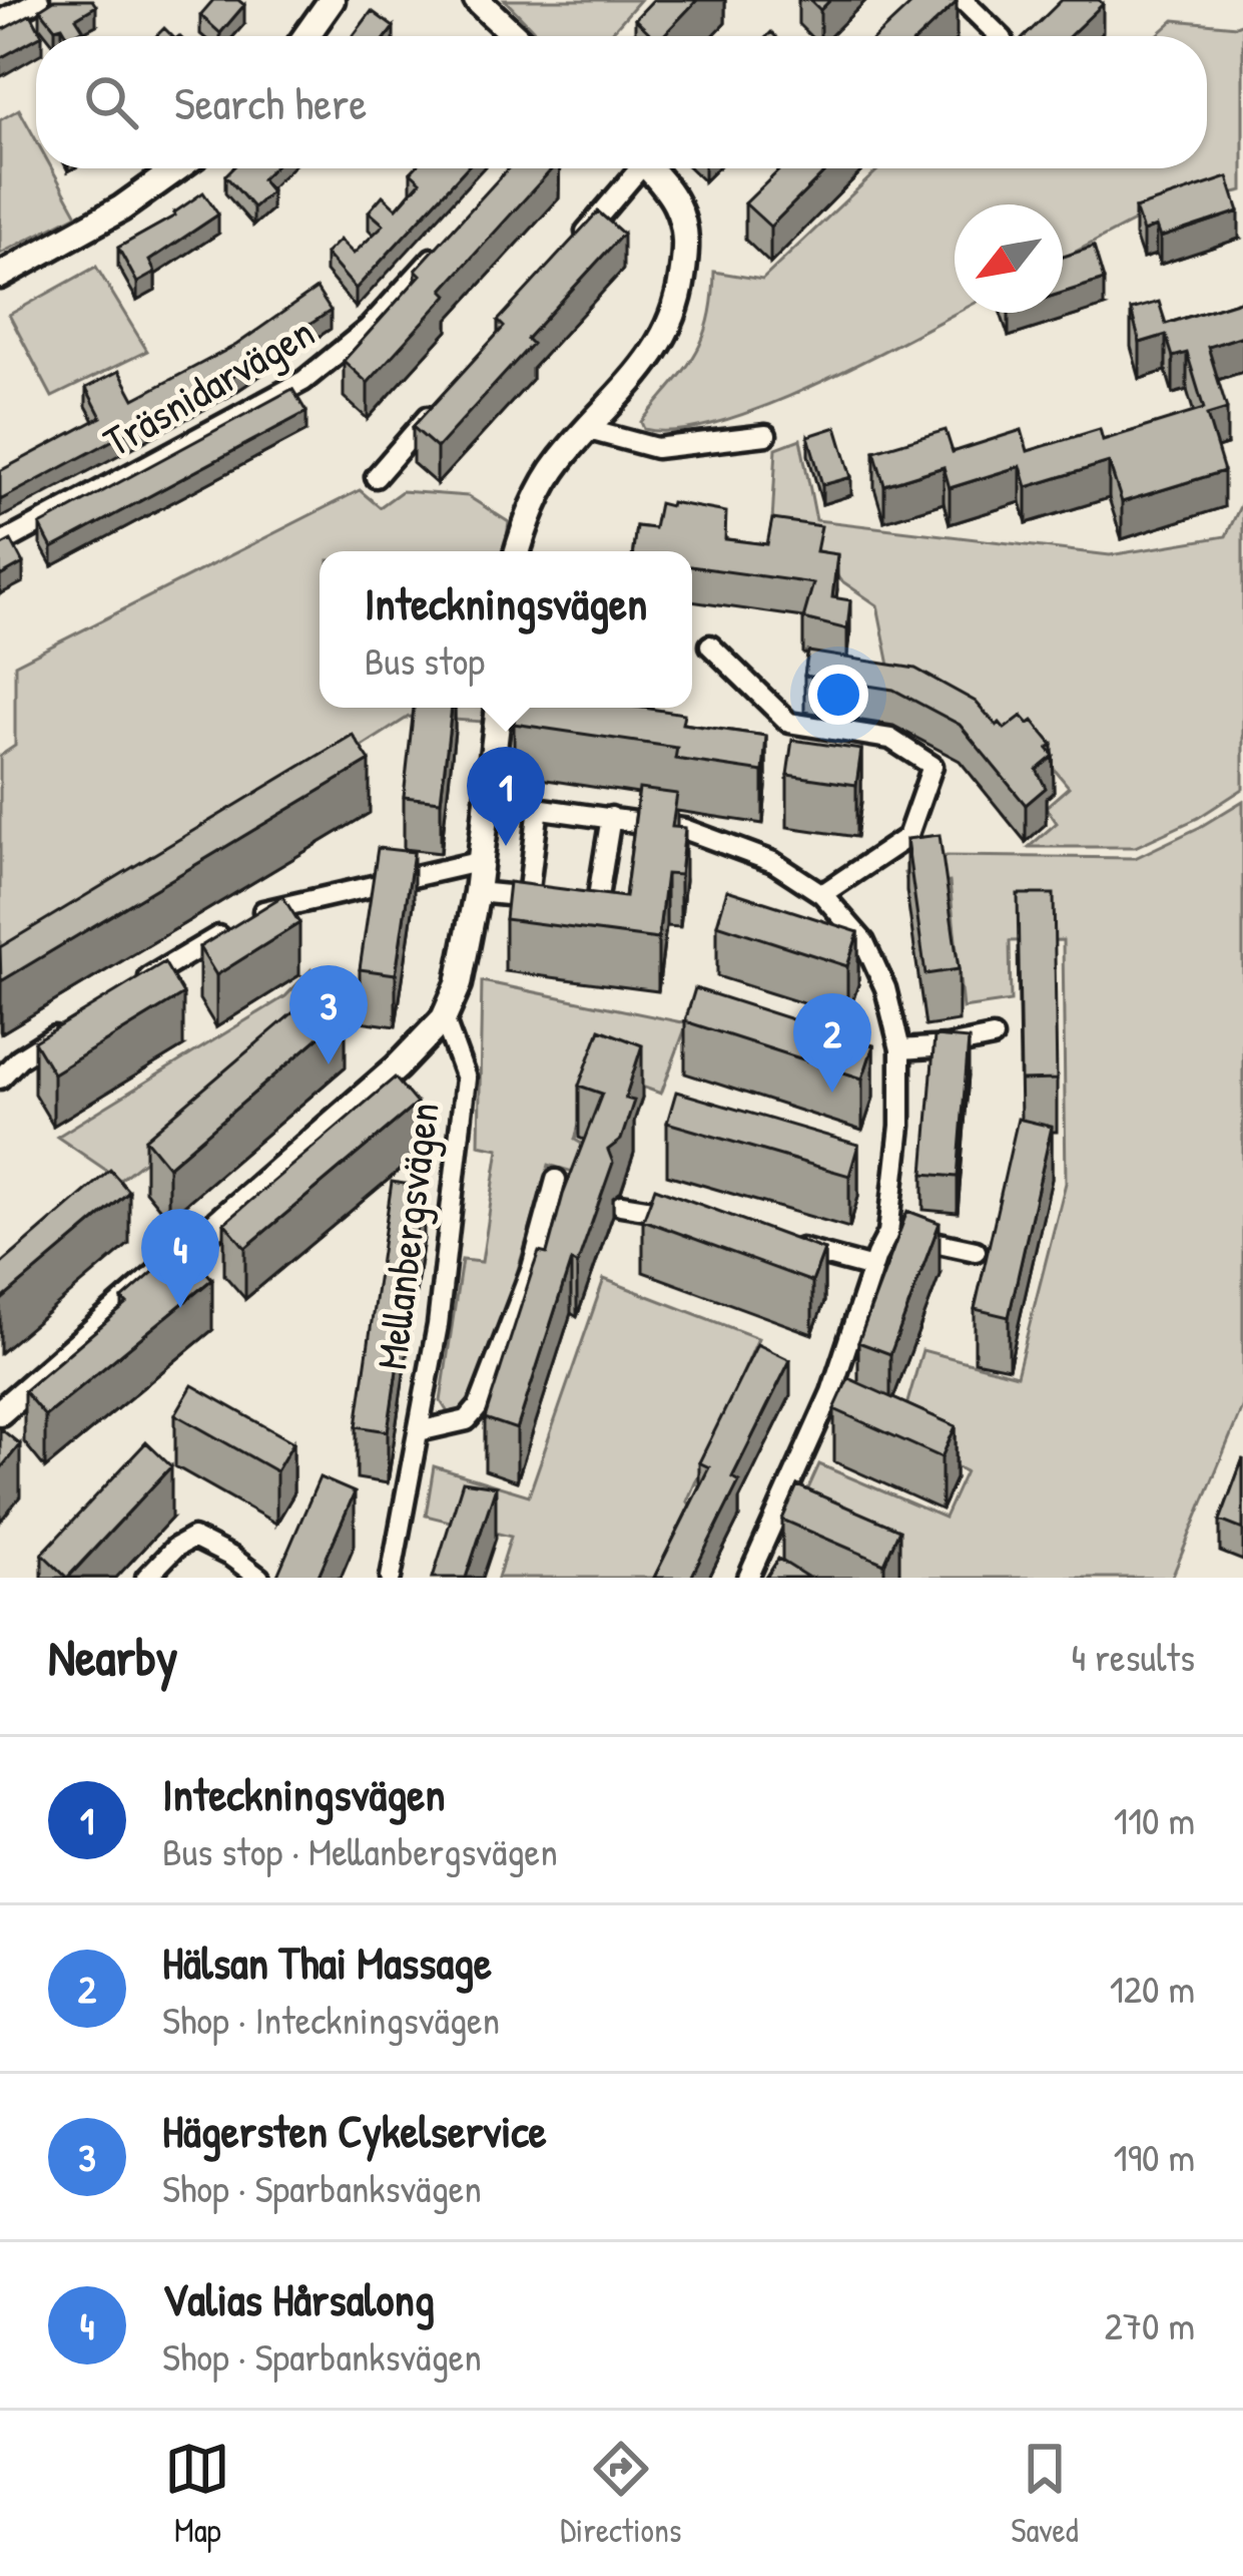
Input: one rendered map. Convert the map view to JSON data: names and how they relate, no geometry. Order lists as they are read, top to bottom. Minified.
{"streets":{"street":["Träsnidarvägen","Mellanbergsvägen"]},"north":"bottom left","page":{"search":"Search here","popup":["Inteckningsvägen","Bus stop"],"pins":["1","3","2","4"],"heading":["Nearby","4 results"],"list":[{"mark":"1","name":"Inteckningsvägen","note":"Bus stop · Mellanbergsvägen","value":"110 m"},{"mark":"2","name":"Hälsan Thai Massage","note":"Shop · Inteckningsvägen","value":"120 m"},{"mark":"3","name":"Hägersten Cykelservice","note":"Shop · Sparbanksvägen","value":"190 m"},{"mark":"4","name":"Valias Hårsalong","note":"Shop · Sparbanksvägen","value":"270 m"}],"nav":["Map","Directions","Saved"]}}
